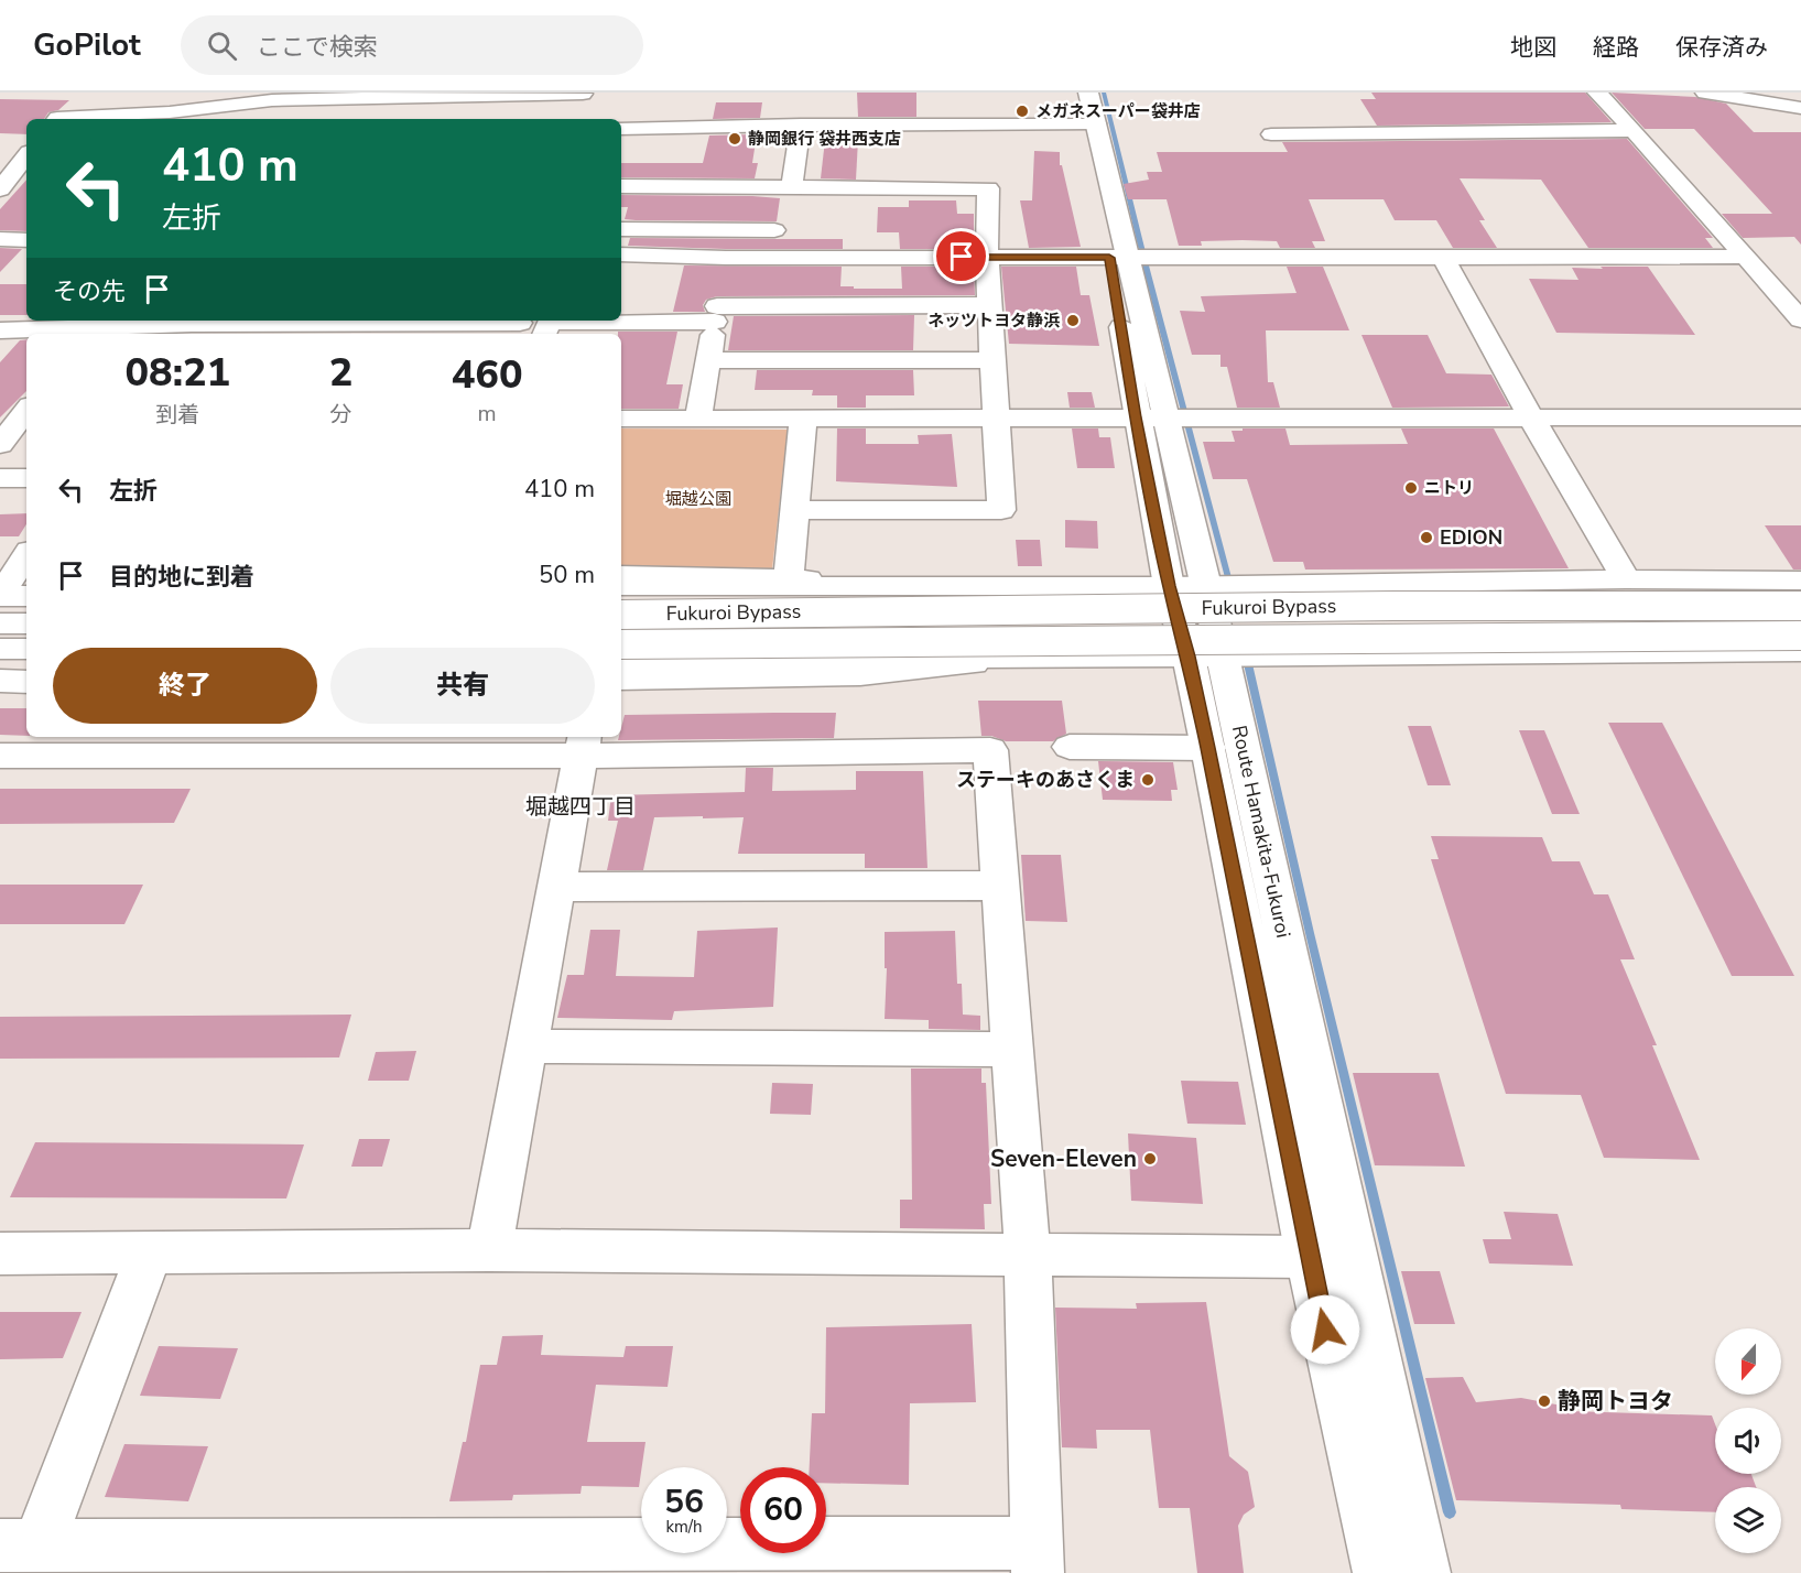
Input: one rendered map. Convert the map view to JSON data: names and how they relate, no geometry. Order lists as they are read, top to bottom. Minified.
{"streets":{"main road":["Fukuroi Bypass","Route Hamakita-Fukuroi"]},"districts":["堀越四丁目"],"parks":["堀越公園"],"places":["メガネスーパー袋井店","静岡銀行 袋井西支店","ネッツトヨタ静浜","ニトリ","EDION","ステーキのあさくま","Seven-Eleven","静岡トヨタ"],"north":"bottom","page":{"header":"GoPilot","search":"ここで検索","nav":["地図","経路","保存済み"],"turn":["410 m","左折"],"then":"その先","eta":["08:21","到着","2","分","460","m"],"list":[{"name":"左折","value":"410 m"},{"name":"目的地に到着","value":"50 m"}],"buttons":["終了","共有"],"speed":"56 km/h","limit":"60"}}
